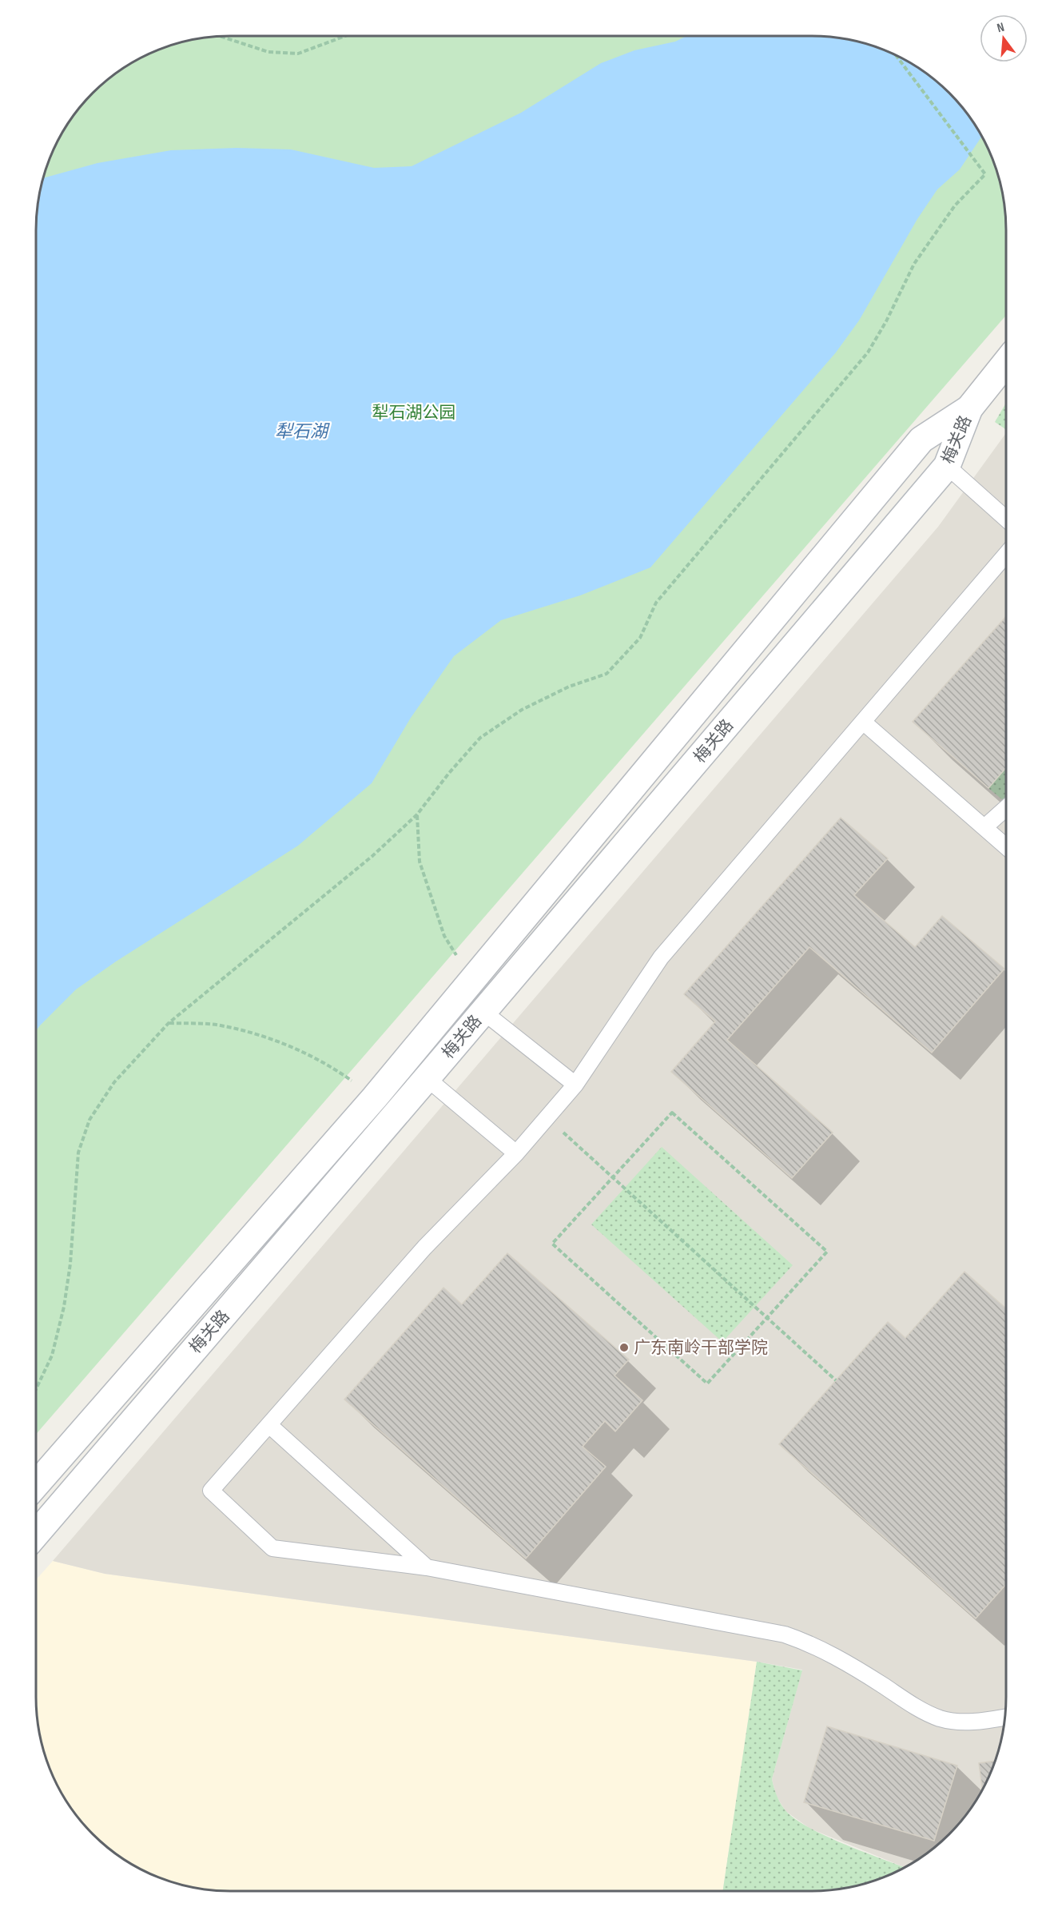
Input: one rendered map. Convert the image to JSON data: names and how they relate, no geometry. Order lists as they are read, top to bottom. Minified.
{"streets":{"street":["梅关路"]},"water":["犁石湖"],"parks":["犁石湖公园"],"places":["广东南岭干部学院"],"north":"top"}
